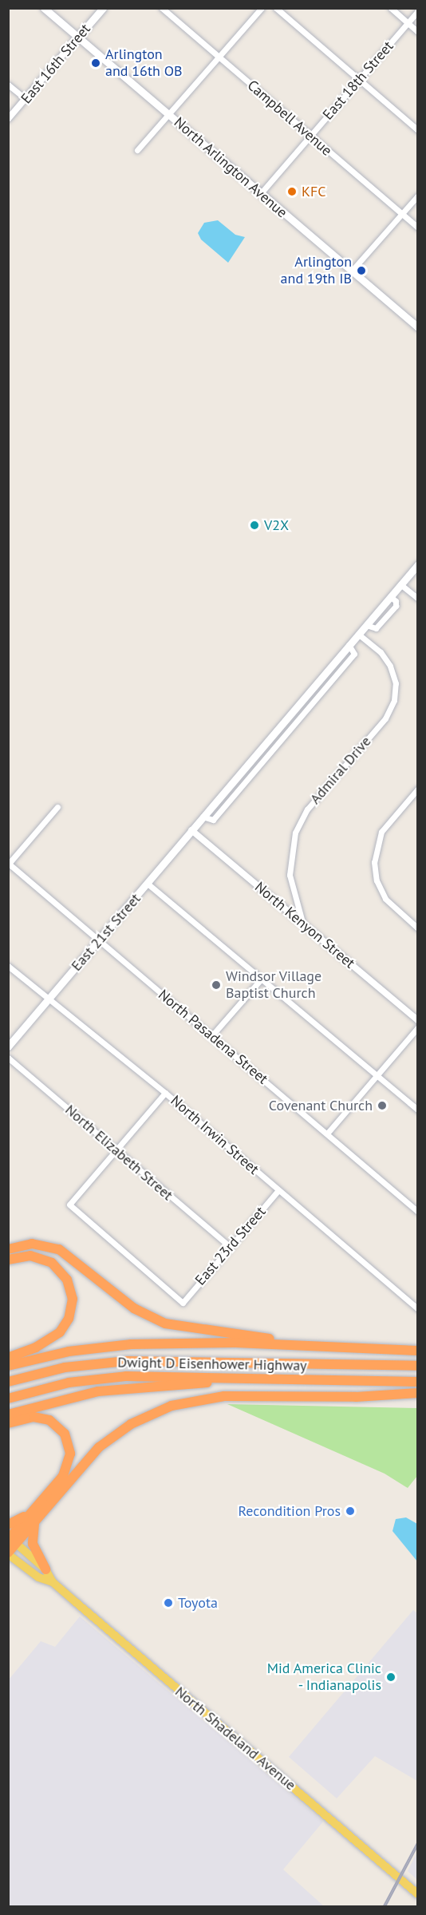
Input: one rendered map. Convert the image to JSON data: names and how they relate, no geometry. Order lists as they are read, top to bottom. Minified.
{"streets":{"highway":["Dwight D Eisenhower Highway"],"main road":["East 16th Street","North Arlington Avenue","East 21st Street","North Shadeland Avenue"],"street":["East 18th Street","Campbell Avenue","Admiral Drive","North Kenyon Street","North Pasadena Street","North Irwin Street","North Elizabeth Street","East 23rd Street"]},"crossings":[["East 16th Street","North Arlington Avenue"],["East 18th Street","Campbell Avenue"],["East 18th Street","North Arlington Avenue"],["Admiral Drive","North Kenyon Street"],["Admiral Drive","East 21st Street"],["North Kenyon Street","East 21st Street"],["East 21st Street","North Pasadena Street"],["East 21st Street","North Irwin Street"],["North Irwin Street","East 23rd Street"],["North Elizabeth Street","East 23rd Street"]],"places":["Arlington and 16th OB","KFC","Arlington and 19th IB","V2X","Windsor Village Baptist Church","Covenant Church","Recondition Pros","Toyota","Mid America Clinic - Indianapolis"]}
